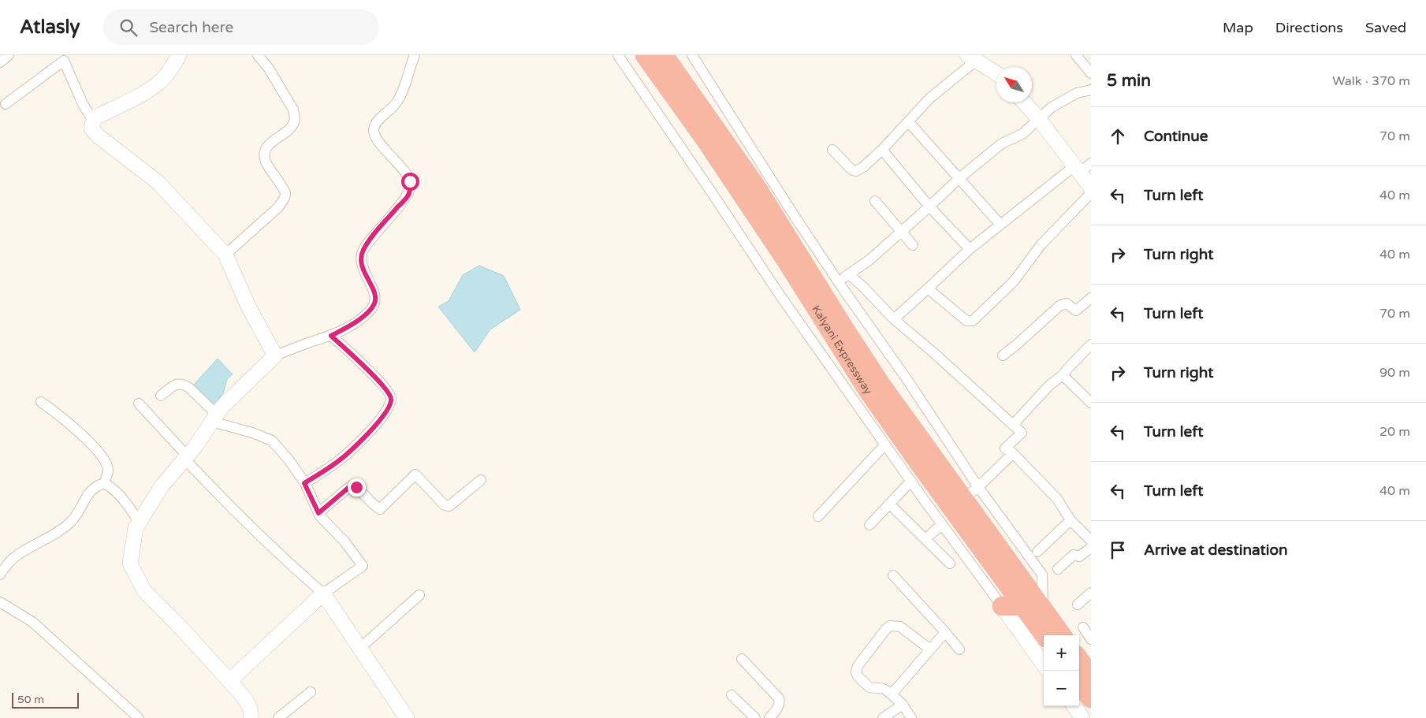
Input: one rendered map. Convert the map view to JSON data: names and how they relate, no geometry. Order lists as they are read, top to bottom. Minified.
{"streets":{"highway":["Kalyani Expressway"]},"scale_bar":"50 m","north":"top left","page":{"header":"Atlasly","search":"Search here","nav":["Map","Directions","Saved"],"heading":["5 min","Walk · 370 m"],"list":[["Continue","70 m"],["Turn left","40 m"],["Turn right","40 m"],["Turn left","70 m"],["Turn right","90 m"],["Turn left","20 m"],["Turn left","40 m"],"Arrive at destination"],"map_buttons":["+","−"],"scale":"50 m"}}
